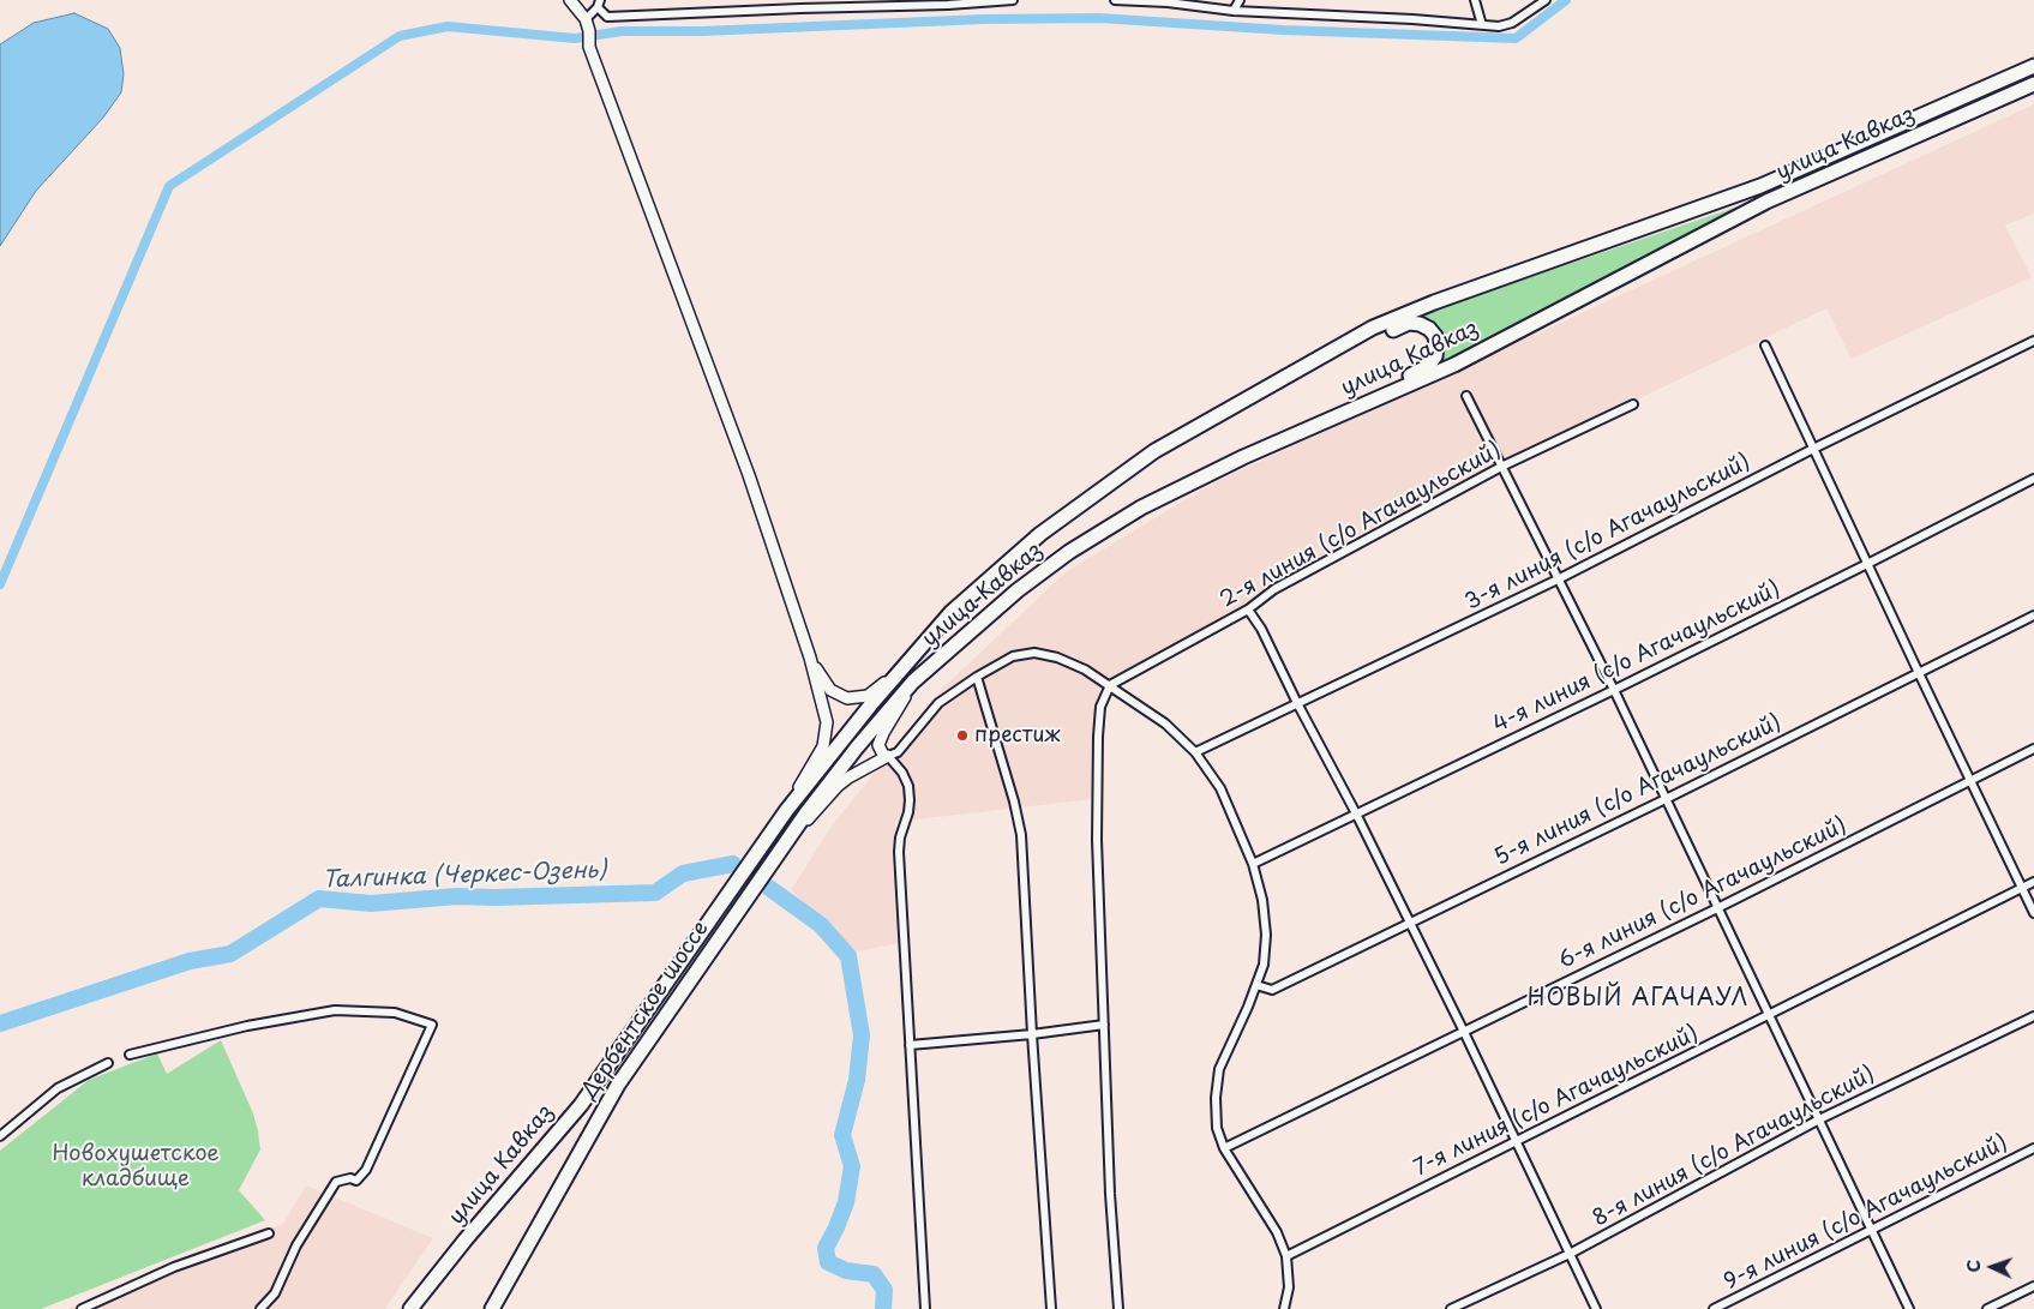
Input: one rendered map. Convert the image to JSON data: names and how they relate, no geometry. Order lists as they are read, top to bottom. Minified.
{"streets":{"highway":["улица Кавказ","Дербентское шоссе"],"street":["2-я линия (с/о Агачаульский)","3-я линия (с/о Агачаульский)","4-я линия (с/о Агачаульский)","5-я линия (с/о Агачаульский)","6-я линия (с/о Агачаульский)","7-я линия (с/о Агачаульский)","8-я линия (с/о Агачаульский)","9-я линия (с/о Агачаульский)"]},"crossings":[["улица Кавказ","Дербентское шоссе"]],"districts":["НОВЫЙ АГАЧАУЛ"],"water":["Талгинка (Черкес-Озень)"],"parks":["Новохушетское кладбище"],"places":["престиж"],"north":"left"}
